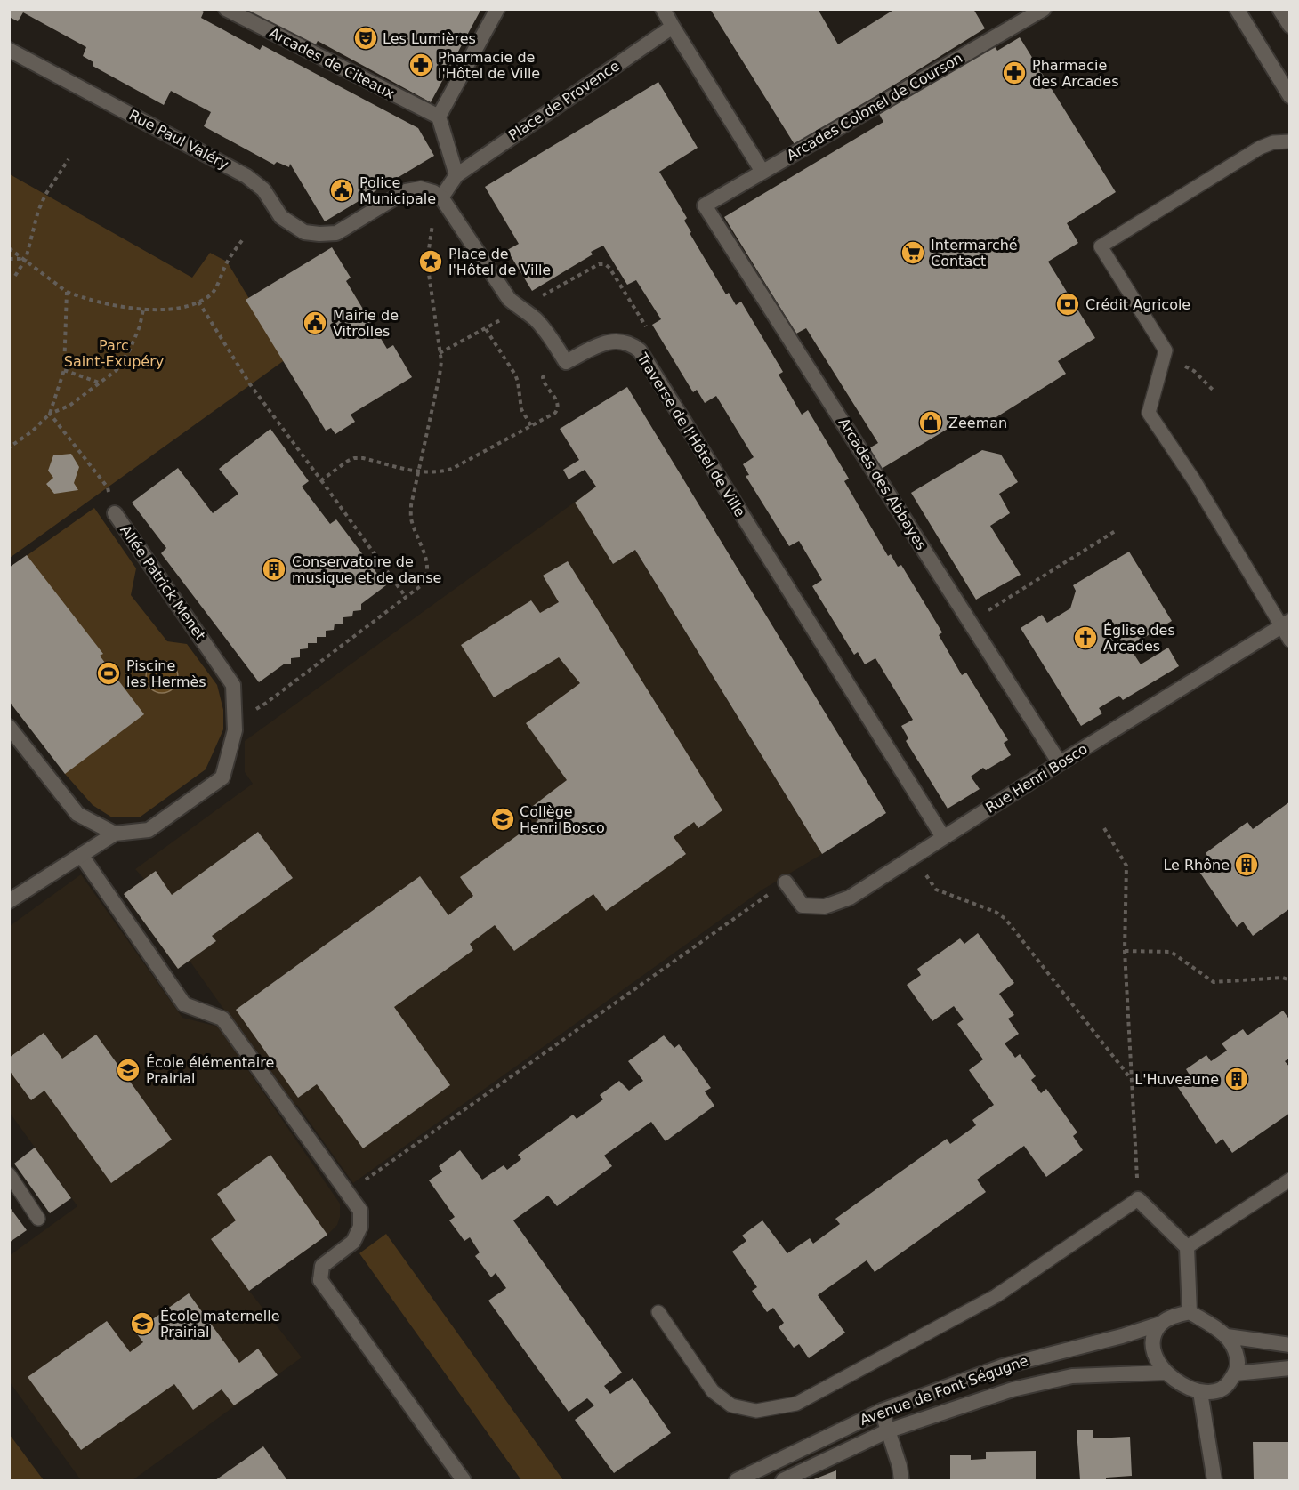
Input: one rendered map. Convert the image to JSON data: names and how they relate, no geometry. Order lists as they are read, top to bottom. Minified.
{"streets":{"street":["Arcades de Citeaux","Place de Provence","Arcades Colonel de Courson","Rue Paul Valéry","Traverse de l'Hôtel de Ville","Arcades des Abbayes","Allée Patrick Menet","Rue Henri Bosco","Avenue de Font Ségugne"]},"crossings":[["Place de Provence","Rue Paul Valéry"],["Arcades Colonel de Courson","Arcades des Abbayes"],["Traverse de l'Hôtel de Ville","Rue Henri Bosco"],["Arcades des Abbayes","Rue Henri Bosco"]],"parks":["Parc Saint-Exupéry"],"places":{"theatre":["Les Lumières"],"pharmacy":["Pharmacie de l'Hôtel de Ville","Pharmacie des Arcades"],"public building":["Police Municipale","Mairie de Vitrolles"],"supermarket":["Intermarché Contact"],"place":["Place de l'Hôtel de Ville"],"bank":["Crédit Agricole"],"shop":["Zeeman"],"building":["Conservatoire de musique et de danse","Le Rhône","L'Huveaune"],"church":["Église des Arcades"],"sports":["Piscine les Hermès"],"school or university":["Collège Henri Bosco","École élémentaire Prairial","École maternelle Prairial"]}}
